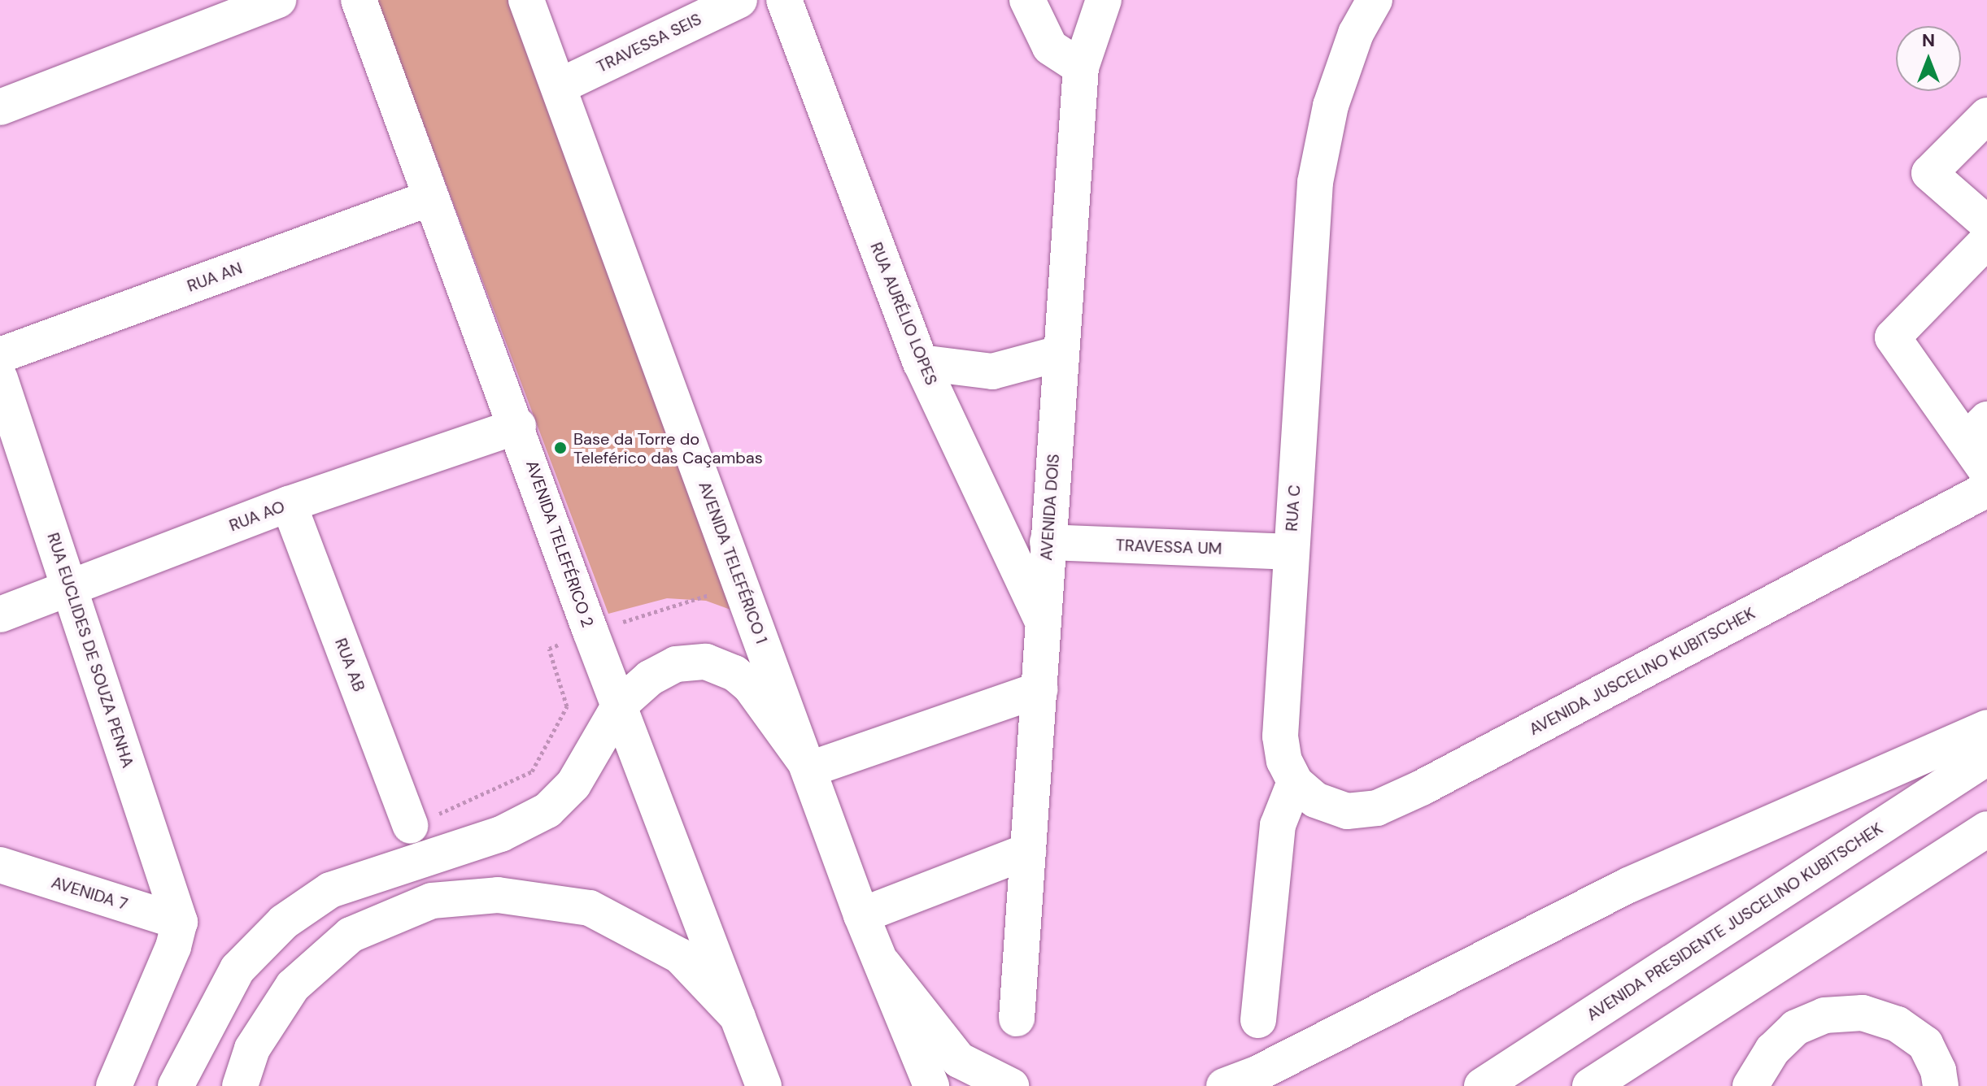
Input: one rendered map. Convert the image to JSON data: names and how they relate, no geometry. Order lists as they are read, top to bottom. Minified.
{"streets":{"main road":["TRAVESSA SEIS","RUA AN","RUA AURÉLIO LOPES","AVENIDA DOIS","RUA C","RUA AO","AVENIDA TELEFÉRICO 2","TRAVESSA UM","AVENIDA TELEFÉRICO 1","RUA EUCLIDES DE SOUZA PENHA","RUA AB","AVENIDA JUSCELINO KUBITSCHEK","AVENIDA 7","AVENIDA PRESIDENTE JUSCELINO KUBITSCHEK"]},"crossings":[["TRAVESSA SEIS","AVENIDA TELEFÉRICO 1"],["RUA AN","AVENIDA TELEFÉRICO 2"],["RUA AURÉLIO LOPES","AVENIDA DOIS"],["AVENIDA DOIS","TRAVESSA UM"],["RUA C","TRAVESSA UM"],["RUA C","AVENIDA JUSCELINO KUBITSCHEK"],["RUA AO","AVENIDA TELEFÉRICO 2"],["RUA AO","RUA EUCLIDES DE SOUZA PENHA"],["RUA AO","RUA AB"],["RUA EUCLIDES DE SOUZA PENHA","AVENIDA 7"]],"places":["Base da Torre do Teleférico das Caçambas"],"north":"top"}
